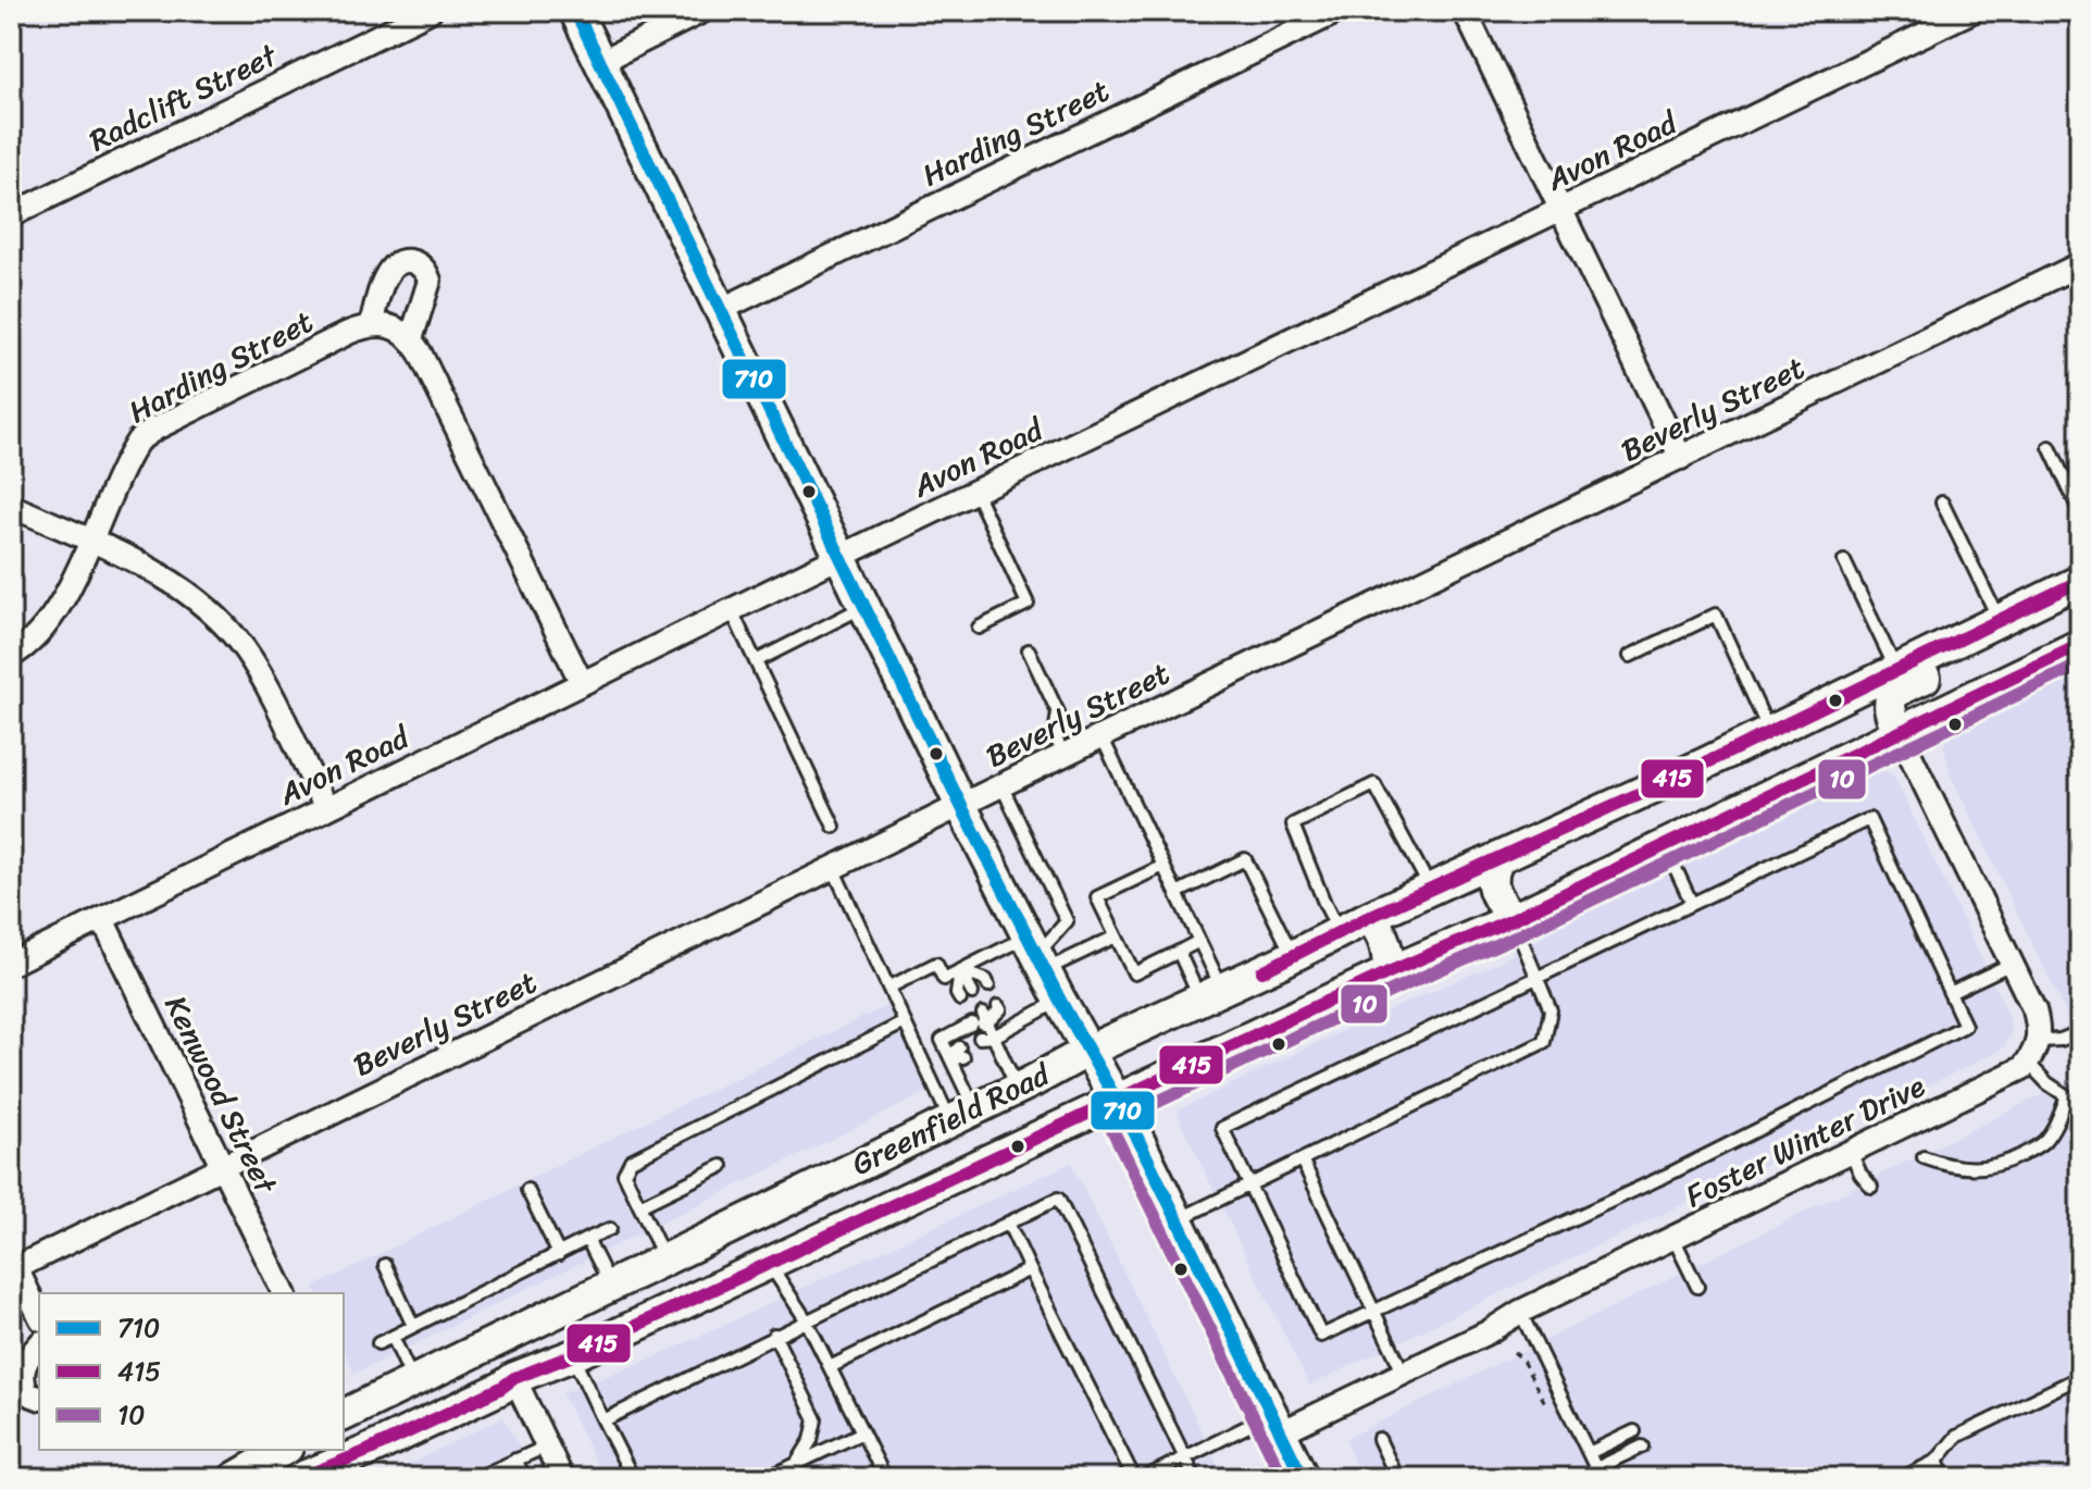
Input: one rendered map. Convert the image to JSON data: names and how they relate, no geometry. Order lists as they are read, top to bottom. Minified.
{"streets":{"main road":["Greenfield Road"],"street":["Radclift Street","Harding Street","Avon Road","Beverly Street","Kenwood Street","Foster Winter Drive"]},"crossings":[["Avon Road","Kenwood Street"],["Beverly Street","Kenwood Street"]],"lines":["transit line 710","transit line 415","transit line 10"],"legend":["710","415","10"]}
